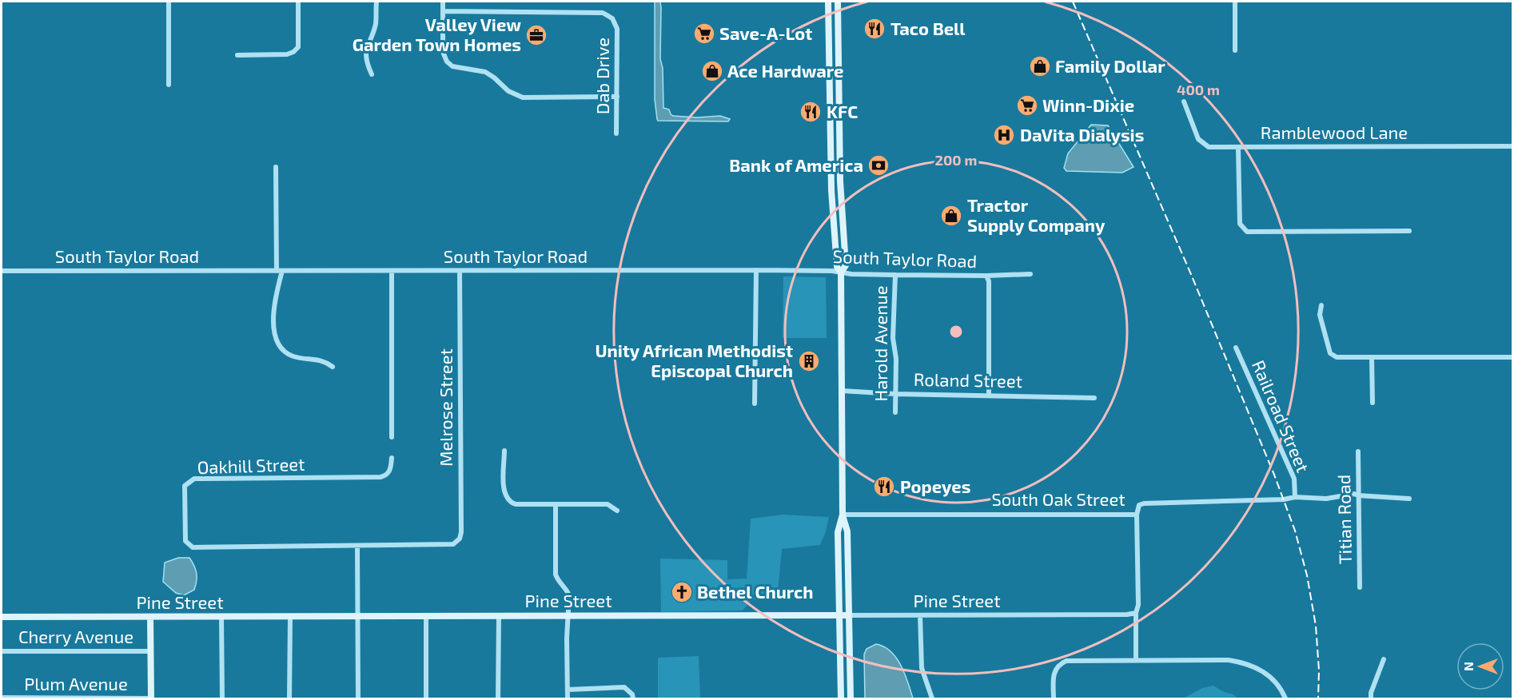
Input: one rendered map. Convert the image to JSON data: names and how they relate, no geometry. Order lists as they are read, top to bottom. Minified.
{"streets":{"main road":["Pine Street"],"street":["Dab Drive","Ramblewood Lane","South Taylor Road","Harold Avenue","Roland Street","Melrose Street","Railroad Street","Oakhill Street","South Oak Street","Titian Road","Cherry Avenue","Plum Avenue"]},"crossings":[["South Taylor Road","Harold Avenue"],["South Taylor Road","Melrose Street"],["Harold Avenue","Roland Street"],["Melrose Street","Oakhill Street"],["Railroad Street","South Oak Street"],["South Oak Street","Titian Road"]],"places":{"restaurant":["Taco Bell","KFC","Popeyes"],"supermarket":["Save-A-Lot","Winn-Dixie"],"office":["Valley View Garden Town Homes"],"shop":["Family Dollar","Ace Hardware","Tractor Supply Company"],"hospital":["DaVita Dialysis"],"bank":["Bank of America"],"building":["Unity African Methodist Episcopal Church"],"church":["Bethel Church"]},"north":"left","rings":["400 m","200 m"]}
